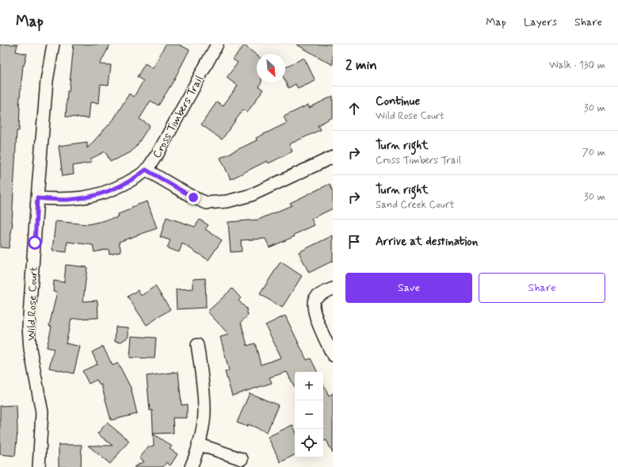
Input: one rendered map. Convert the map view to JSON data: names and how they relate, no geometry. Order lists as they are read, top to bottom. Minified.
{"streets":{"street":["Cross Timbers Trail","Wild Rose Court"]},"crossings":[["Cross Timbers Trail","Wild Rose Court"]],"north":"bottom right","page":{"header":"Map","nav":["Map","Layers","Share"],"heading":["2 min","Walk · 130 m"],"list":[["Continue","Wild Rose Court","30 m"],["Turn right","Cross Timbers Trail","70 m"],["Turn right","Sand Creek Court","30 m"],"Arrive at destination"],"buttons":["Save","Share"],"map_buttons":["+","−"]}}
